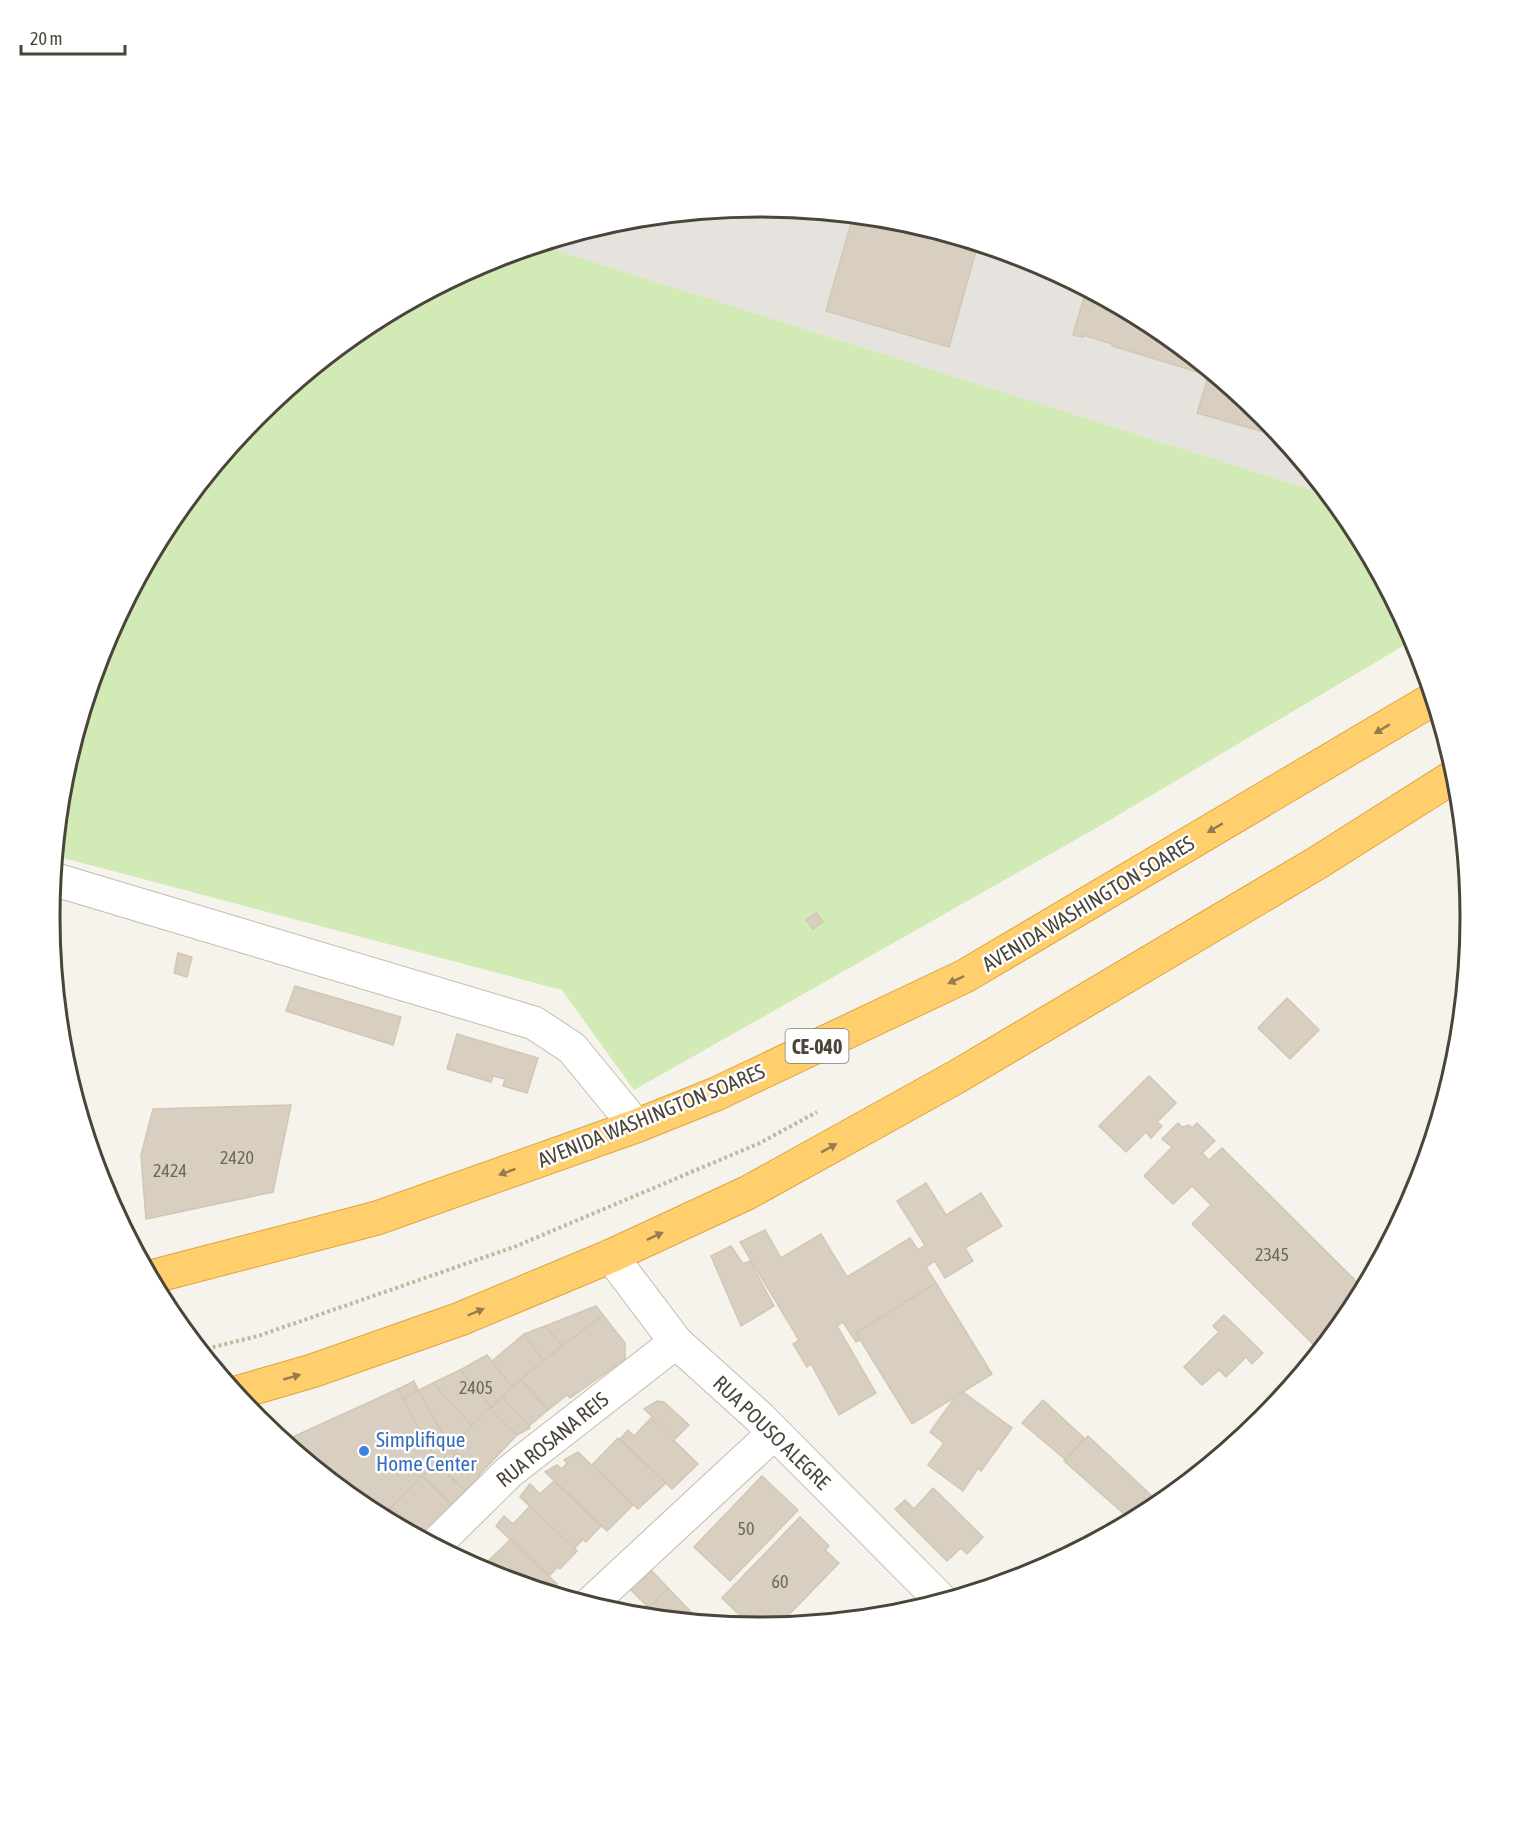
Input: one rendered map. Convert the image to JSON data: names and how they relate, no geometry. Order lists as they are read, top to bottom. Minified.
{"streets":{"highway":["AVENIDA WASHINGTON SOARES","CE-040"],"street":["RUA POUSO ALEGRE","RUA ROSANA REIS"]},"crossings":[["RUA POUSO ALEGRE","RUA ROSANA REIS"]],"places":["Simplifique Home Center"],"house_numbers":["2420","2424","2345","2405","50","60"],"scale_bar":"20 m"}
